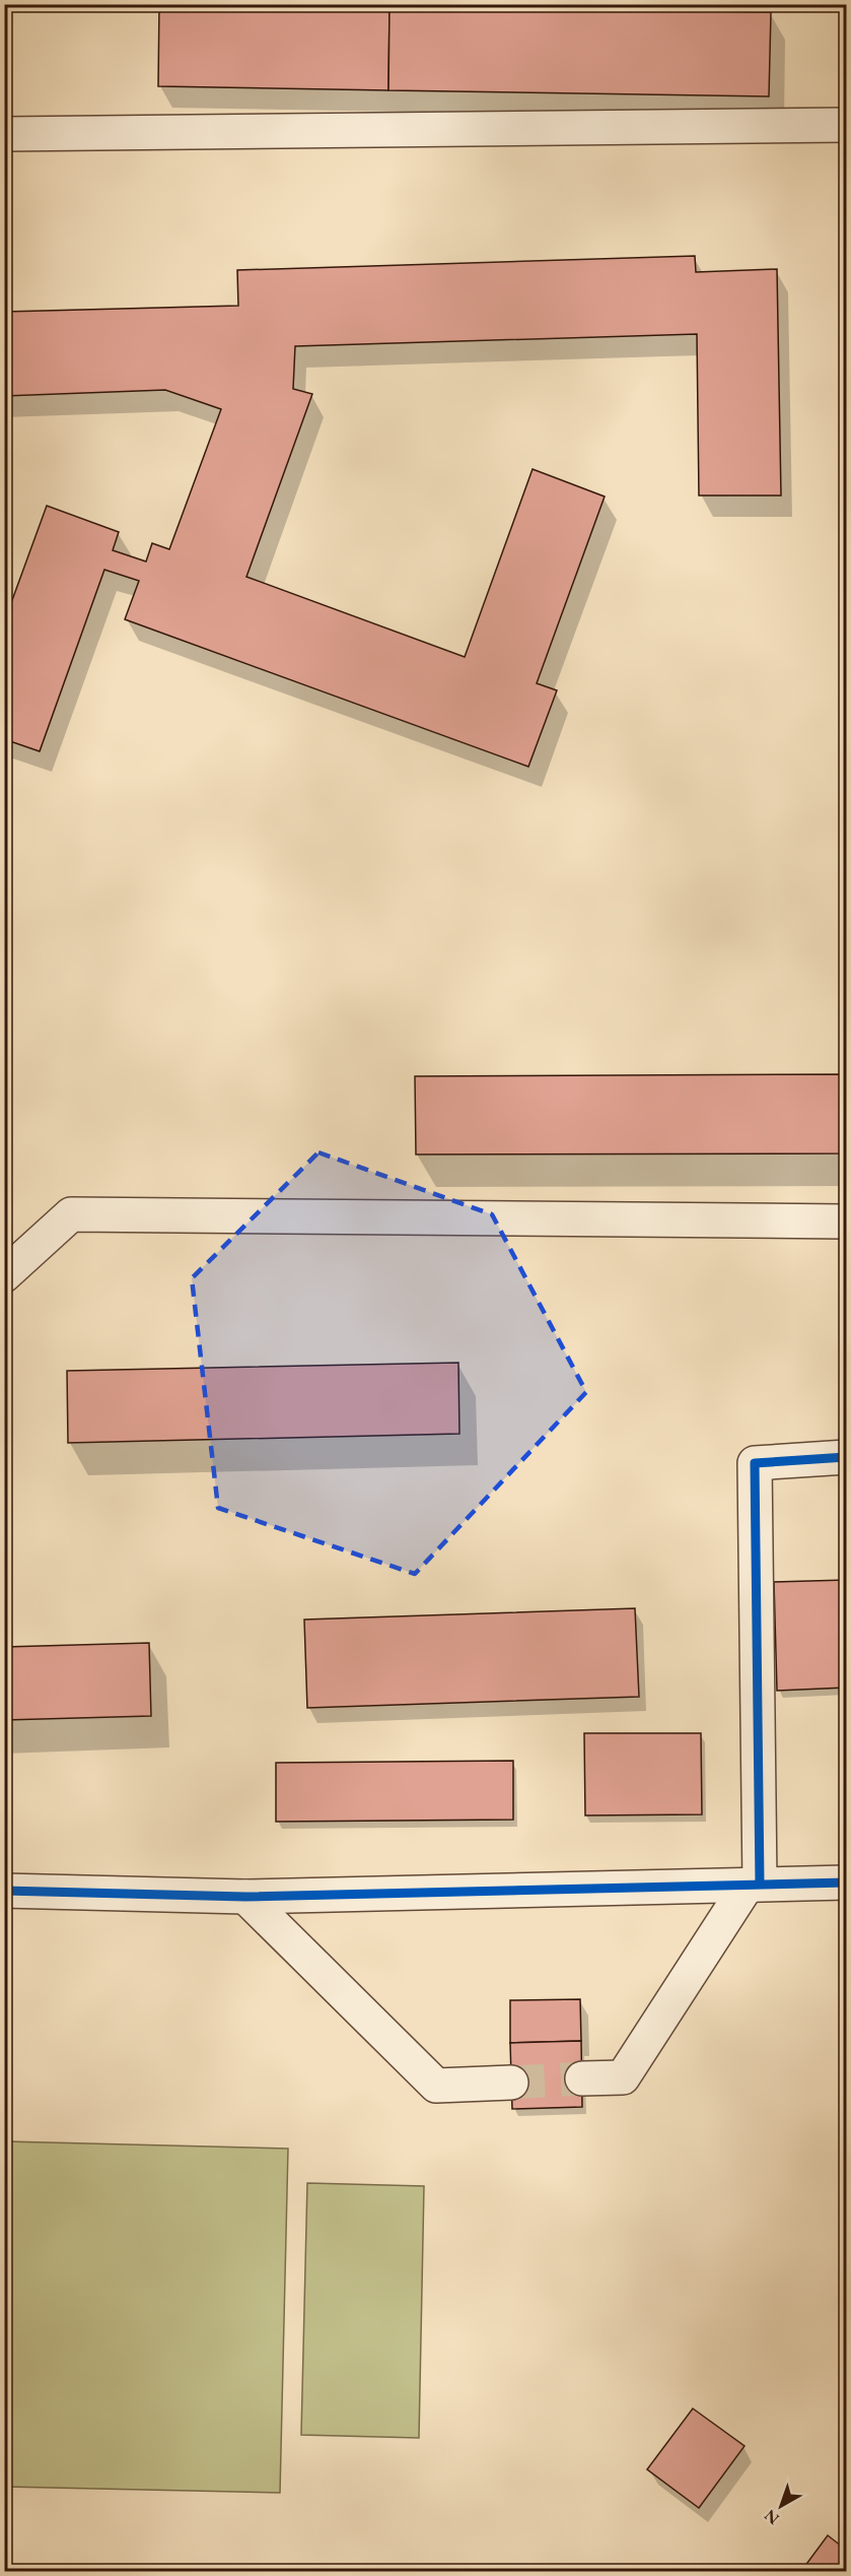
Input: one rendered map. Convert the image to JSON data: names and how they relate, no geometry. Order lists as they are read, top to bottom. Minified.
{"north":"bottom left"}
